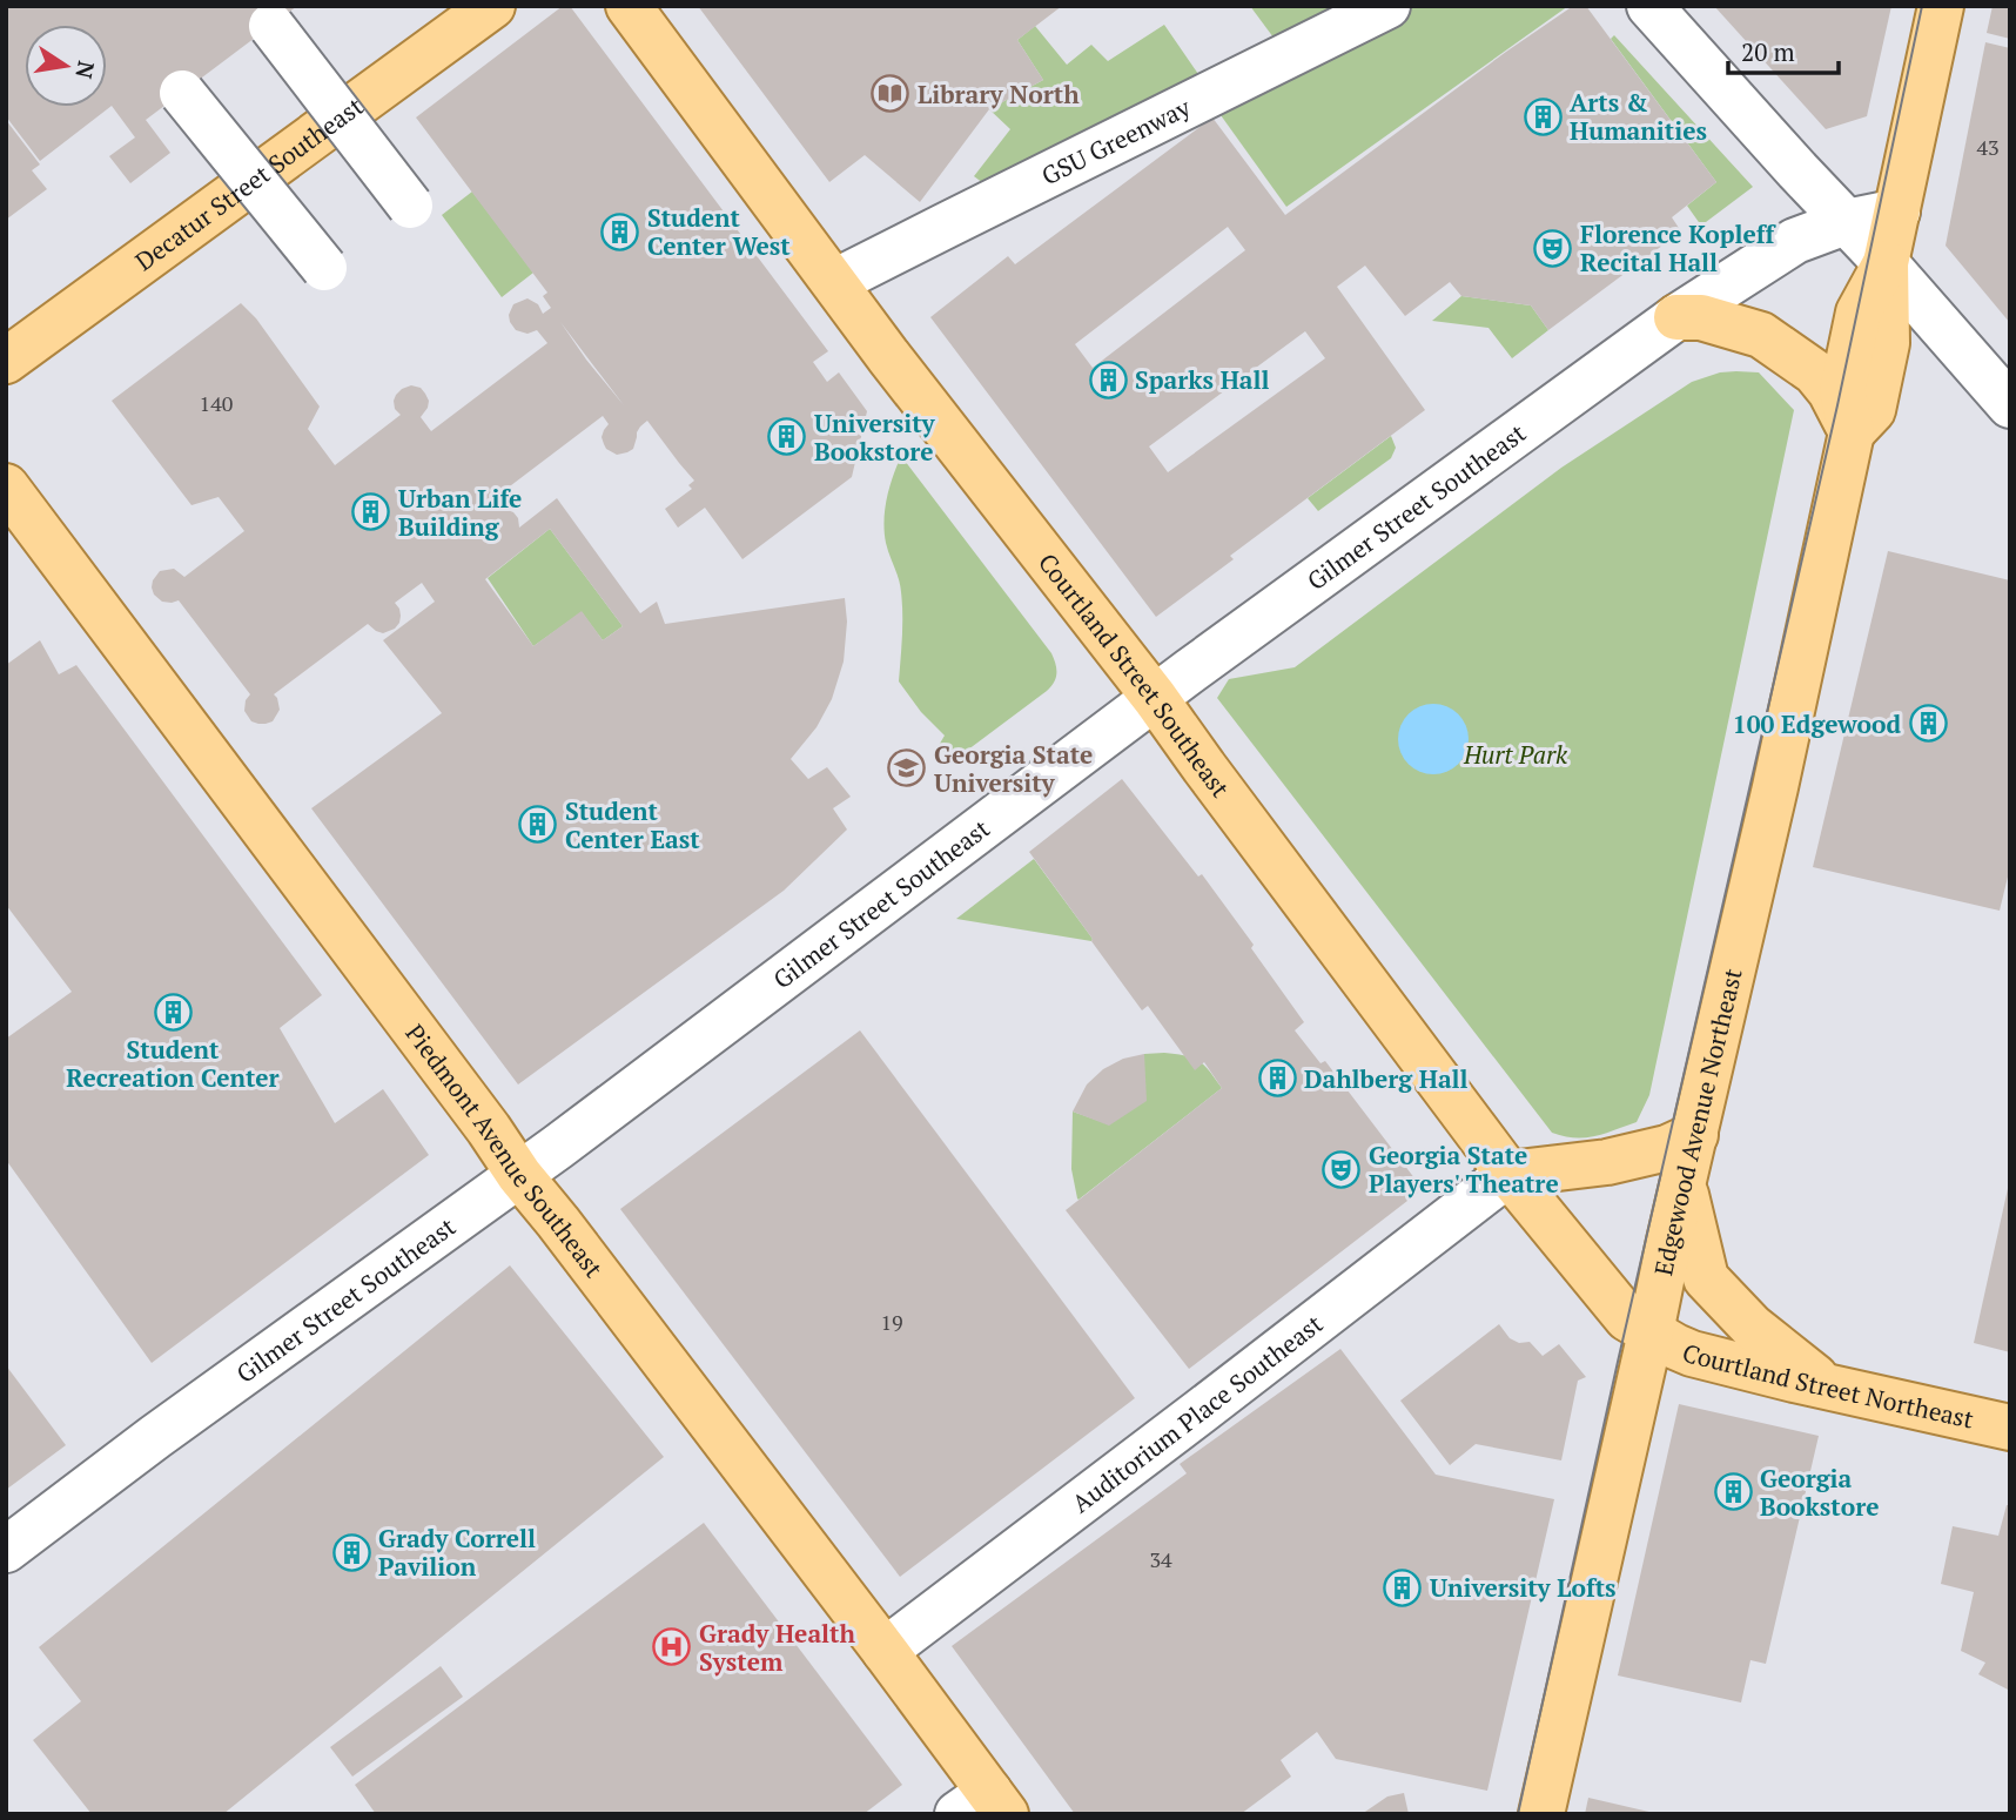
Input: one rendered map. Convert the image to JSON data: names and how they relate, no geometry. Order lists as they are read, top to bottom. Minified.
{"streets":{"main road":["Decatur Street Southeast","Courtland Street Southeast","Edgewood Avenue Northeast","Piedmont Avenue Southeast","Courtland Street Northeast"],"street":["GSU Greenway","Gilmer Street Southeast","Auditorium Place Southeast"]},"crossings":[["Gilmer Street Southeast","Courtland Street Southeast"],["Gilmer Street Southeast","Edgewood Avenue Northeast"],["Gilmer Street Southeast","Piedmont Avenue Southeast"],["Courtland Street Southeast","Edgewood Avenue Northeast"],["Courtland Street Southeast","Courtland Street Northeast"],["Courtland Street Southeast","Auditorium Place Southeast"],["Edgewood Avenue Northeast","Courtland Street Northeast"],["Piedmont Avenue Southeast","Auditorium Place Southeast"]],"parks":["Hurt Park"],"places":{"library":["Library North"],"building":["Arts & Humanities","Student Center West","Sparks Hall","University Bookstore","Urban Life Building","100 Edgewood","Student Center East","Student Recreation Center","Dahlberg Hall","Georgia Bookstore","Grady Correll Pavilion","University Lofts"],"theatre":["Florence Kopleff Recital Hall","Georgia State Players' Theatre"],"school or university":["Georgia State University"],"hospital":["Grady Health System"]},"house_numbers":["43","140","19","34"],"scale_bar":"20 m","north":"right"}
